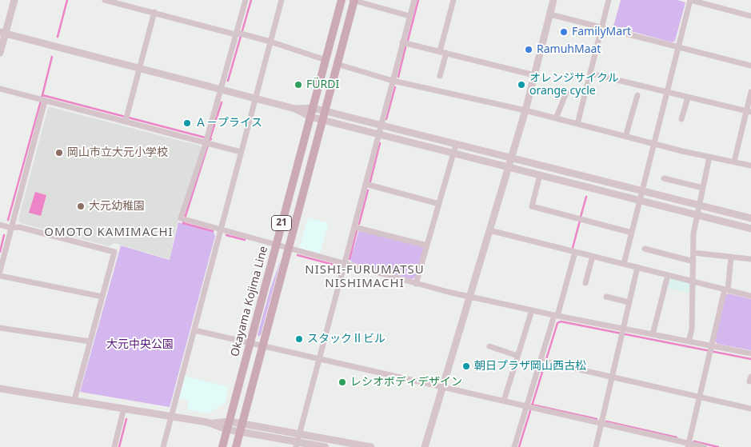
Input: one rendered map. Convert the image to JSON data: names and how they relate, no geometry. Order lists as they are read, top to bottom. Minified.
{"streets":{"main road":["21","Okayama Kojima Line"]},"districts":["OMOTO KAMIMACHI","NISHI-FURUMATSU NISHIMACHI"],"parks":["大元中央公園"],"places":["FamilyMart","RamuhMaat","FÜRDI","オレンジサイクル orange cycle","Ａ－プライス","岡山市立大元小学校","大元幼稚園","スタックⅡビル","朝日プラザ岡山西古松","レシオボディデザイン"]}
